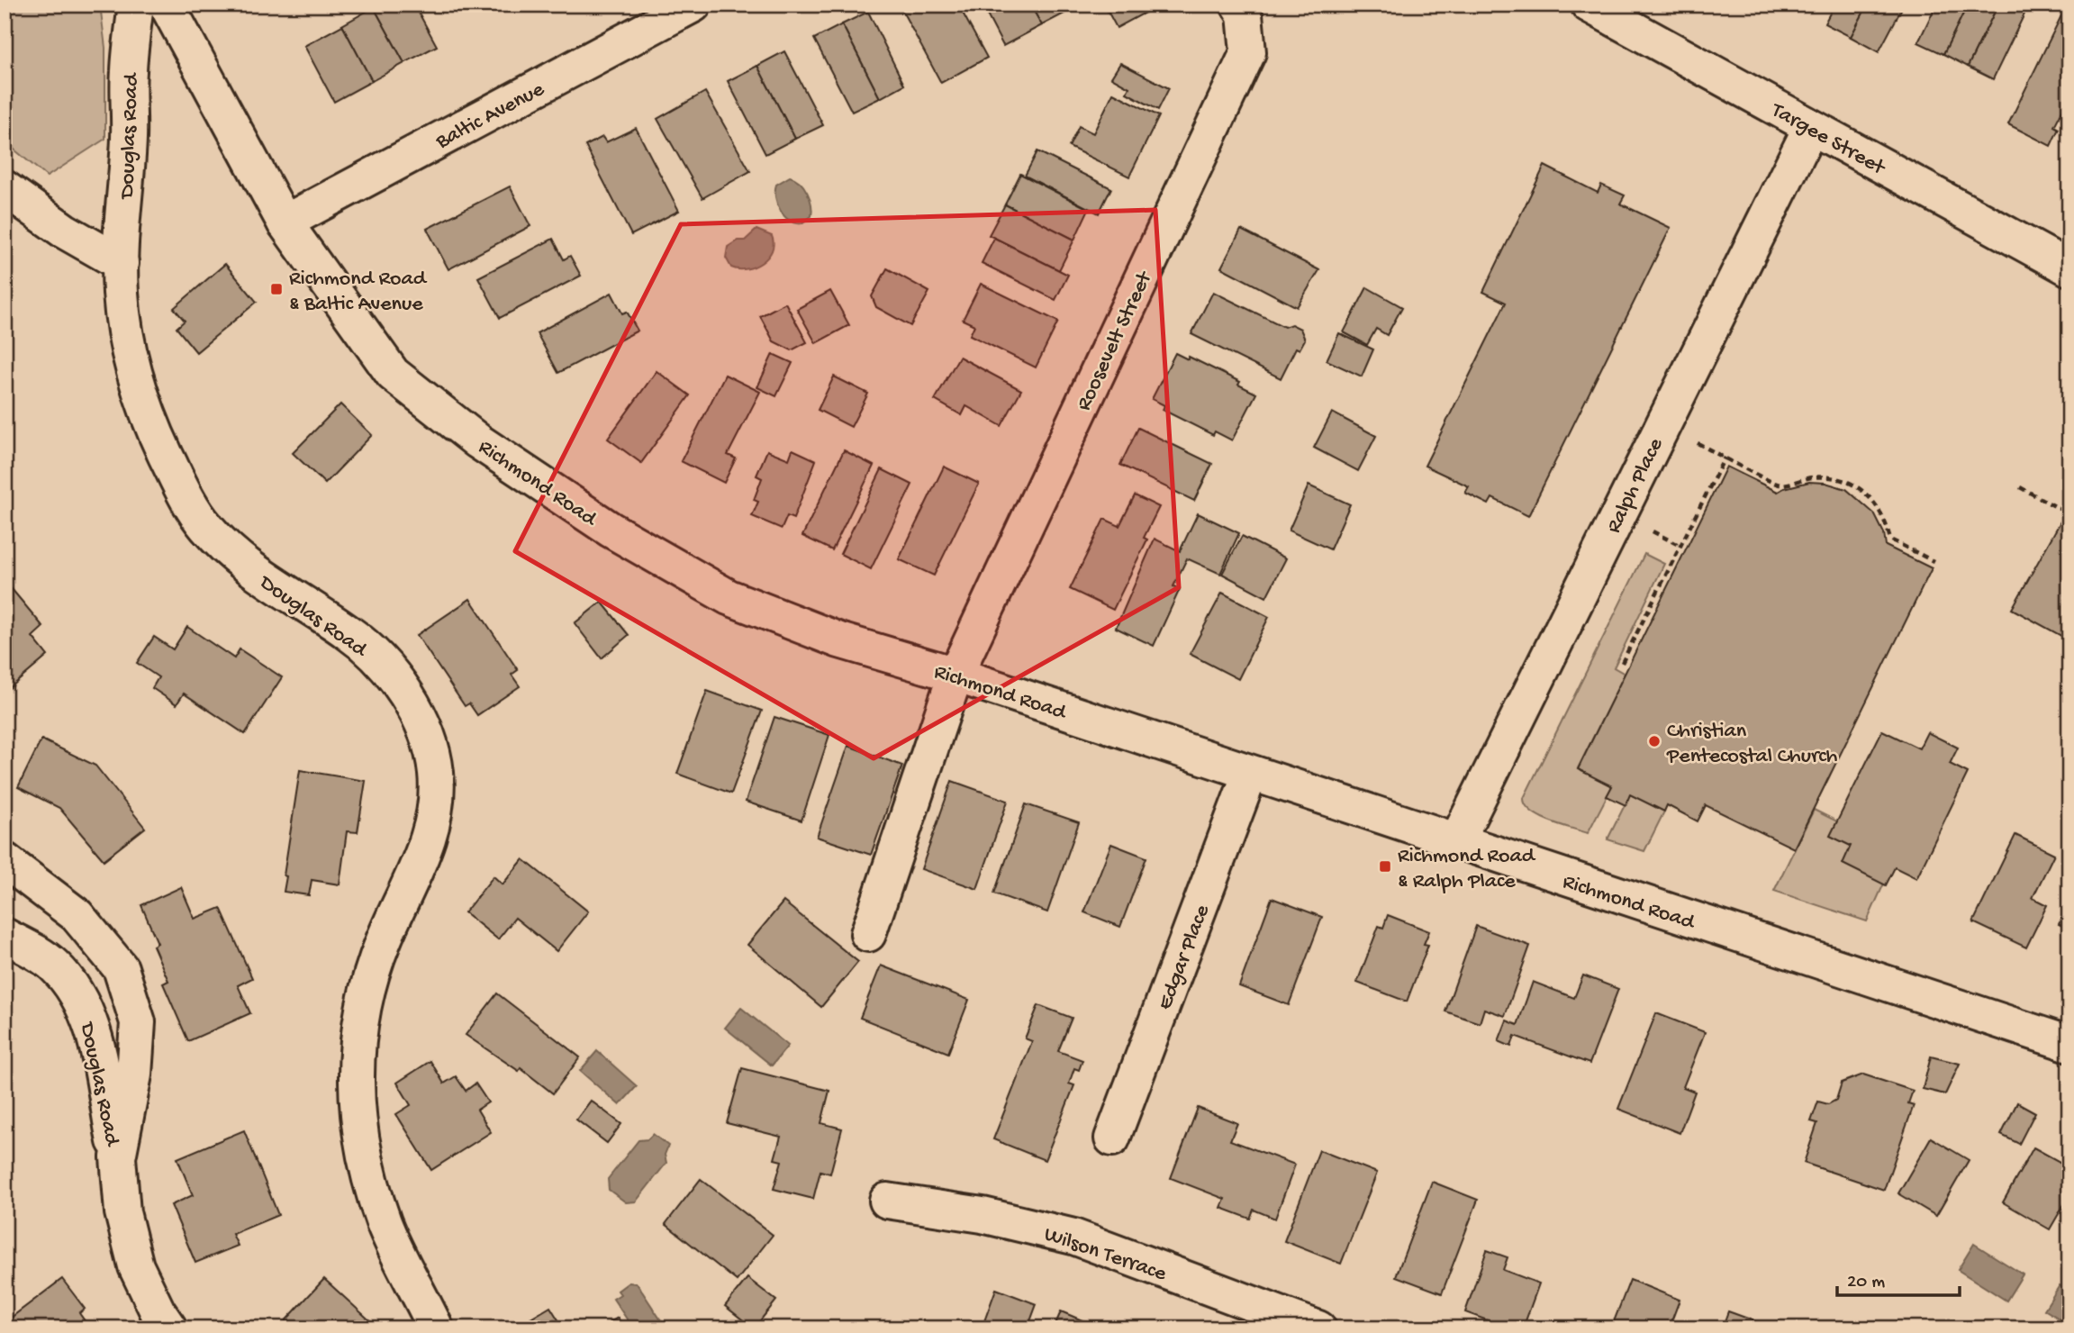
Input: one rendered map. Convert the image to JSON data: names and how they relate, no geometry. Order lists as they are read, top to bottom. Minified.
{"streets":{"street":["Baltic Avenue","Douglas Road","Targee Street","Roosevelt Street","Richmond Road","Ralph Place","Edgar Place","Wilson Terrace"]},"crossings":[["Baltic Avenue","Richmond Road"],["Targee Street","Ralph Place"],["Roosevelt Street","Richmond Road"],["Richmond Road","Ralph Place"],["Richmond Road","Edgar Place"]],"places":{"transit":["Richmond Road & Baltic Avenue","Richmond Road & Ralph Place"],"other":["Christian Pentecostal Church"]},"scale_bar":"20 m"}
